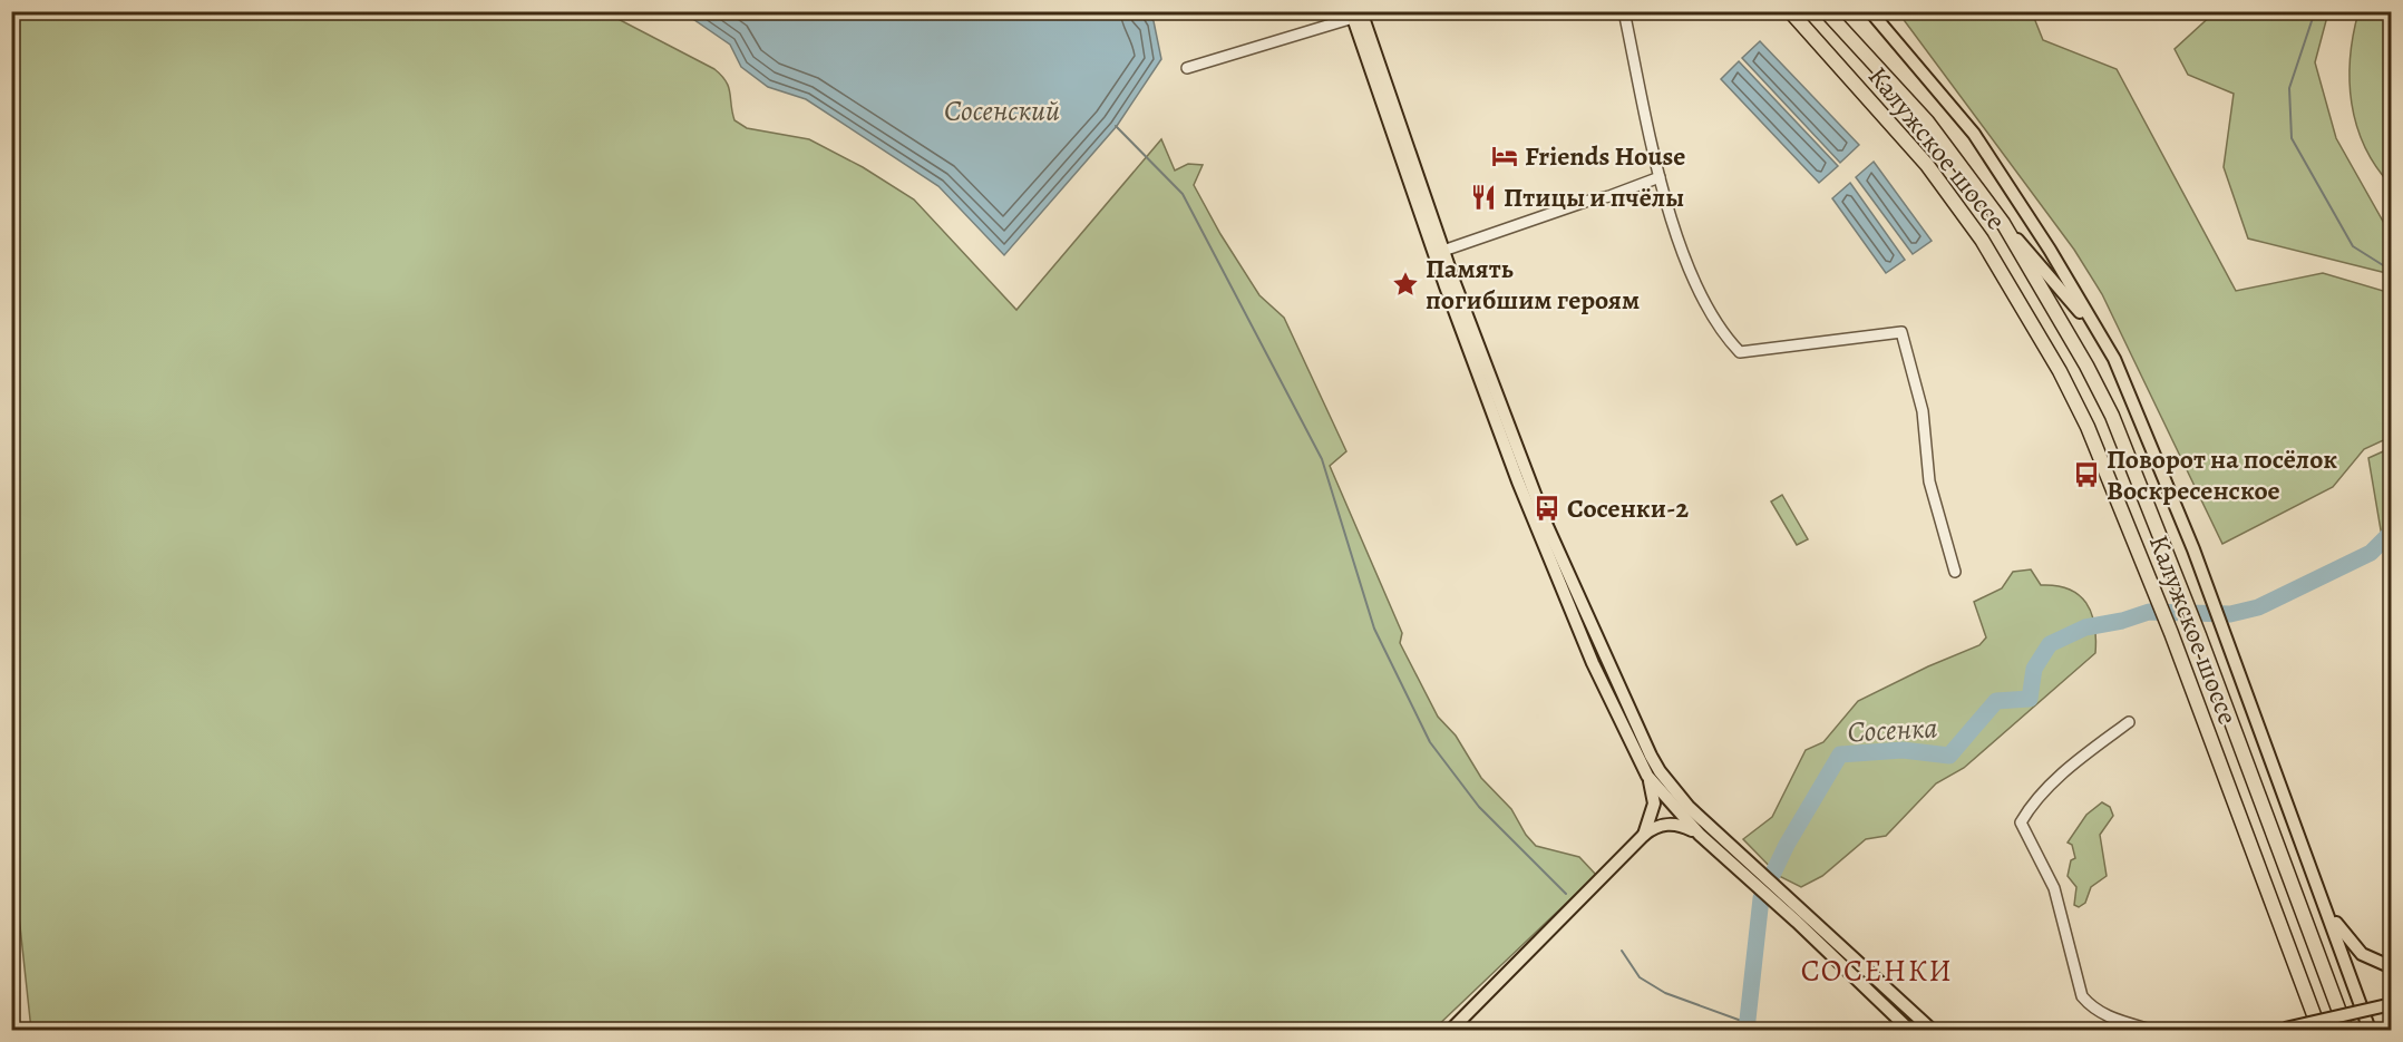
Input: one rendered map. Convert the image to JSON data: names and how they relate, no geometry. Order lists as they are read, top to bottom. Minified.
{"streets":{"highway":["Калужское шоссе"]},"districts":["СОСЕНКИ"],"water":["Сосенский","Сосенка"],"places":{"hotel":["Friends House"],"restaurant":["Птицы и пчёлы"],"place":["Память погибшим героям"],"bus stop":["Поворот на посёлок Воскресенское","Сосенки-2"]}}
